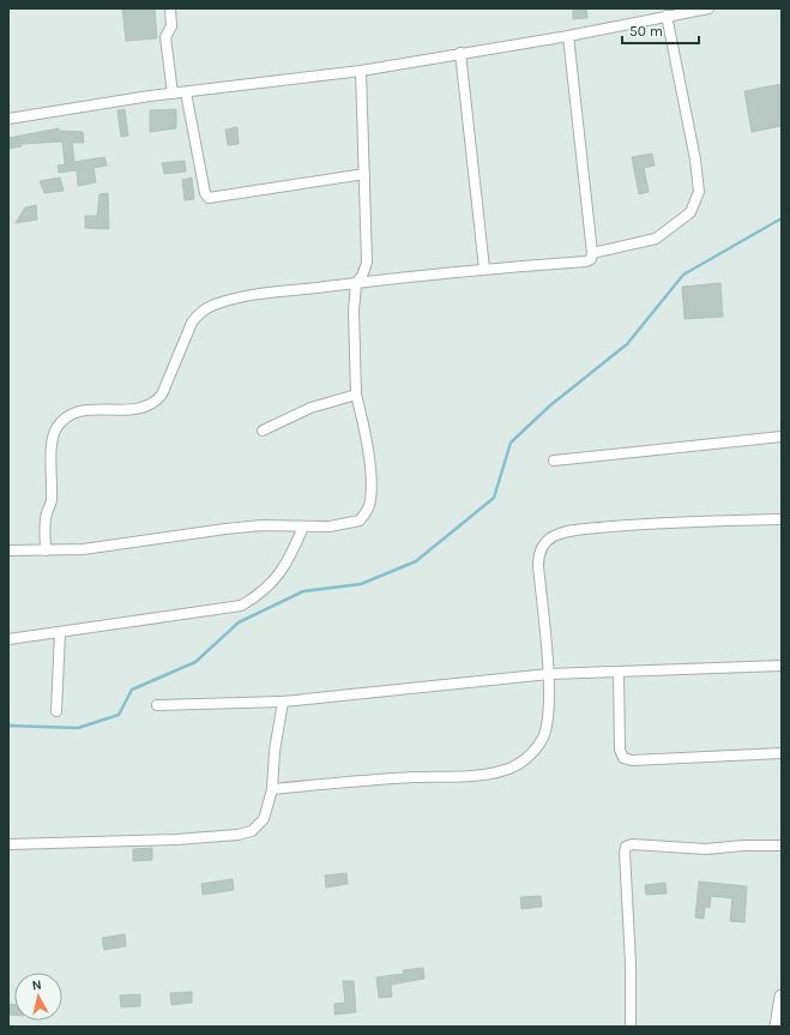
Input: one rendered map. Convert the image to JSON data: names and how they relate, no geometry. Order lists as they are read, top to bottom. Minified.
{"scale_bar":"50 m","north":"top"}
